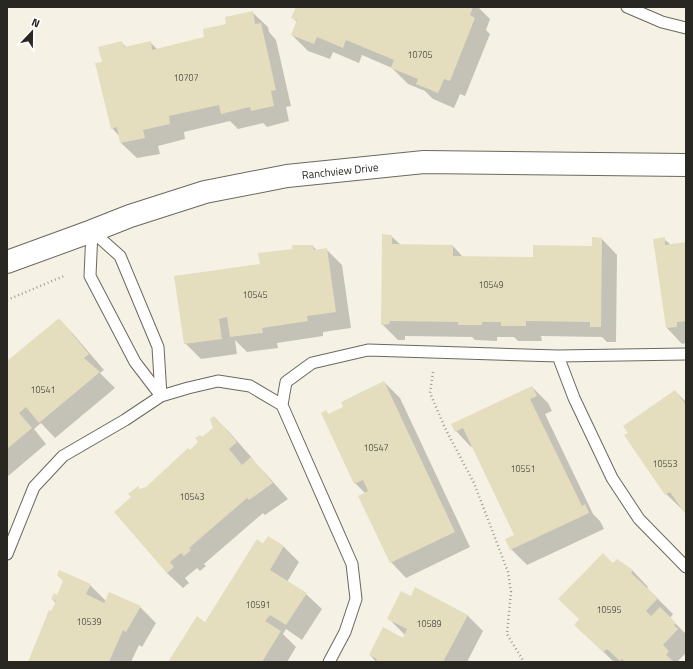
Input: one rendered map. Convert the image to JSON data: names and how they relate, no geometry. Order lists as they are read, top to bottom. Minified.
{"streets":{"street":["Ranchview Drive"]},"house_numbers":["10705","10707","10549","10545","10541","10547","10553","10551","10543","10591","10595","10539","10589"],"north":"top"}
